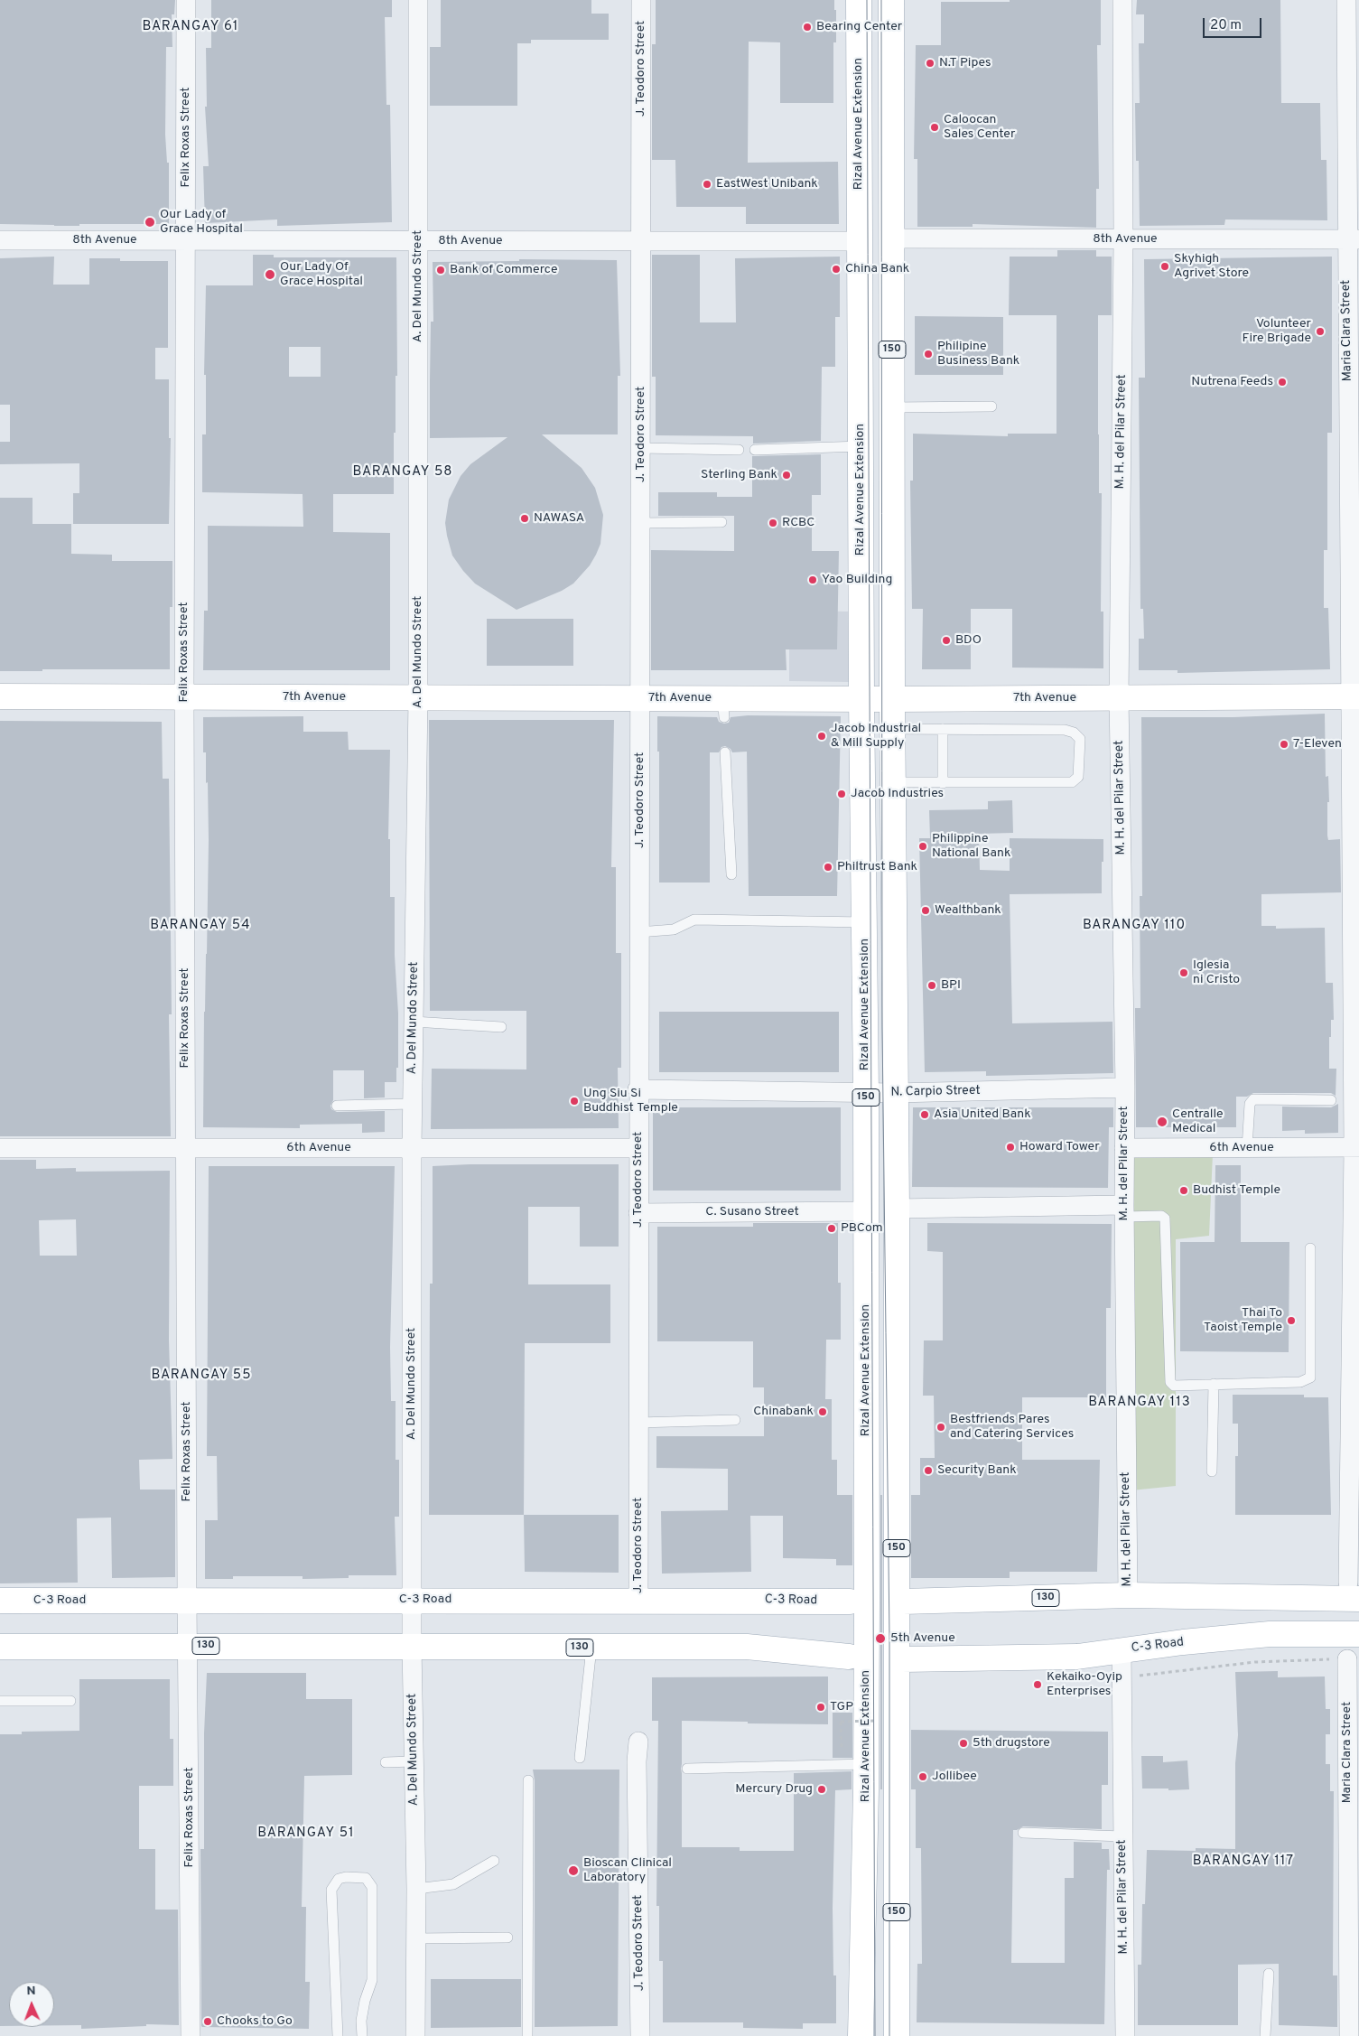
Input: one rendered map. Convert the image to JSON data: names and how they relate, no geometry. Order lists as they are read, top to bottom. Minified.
{"streets":{"main road":["Rizal Avenue Extension","150","7th Avenue","130","C-3 Road"],"street":["J. Teodoro Street","Felix Roxas Street","8th Avenue","A. Del Mundo Street","Maria Clara Street","M. H. del Pilar Street","N. Carpio Street","6th Avenue","C. Susano Street"]},"crossings":[["J. Teodoro Street","8th Avenue"],["J. Teodoro Street","7th Avenue"],["J. Teodoro Street","N. Carpio Street"],["J. Teodoro Street","6th Avenue"],["J. Teodoro Street","C. Susano Street"],["J. Teodoro Street","C-3 Road"],["Rizal Avenue Extension","8th Avenue"],["Rizal Avenue Extension","7th Avenue"],["Rizal Avenue Extension","N. Carpio Street"],["Rizal Avenue Extension","C. Susano Street"],["Felix Roxas Street","8th Avenue"],["Felix Roxas Street","7th Avenue"],["Felix Roxas Street","6th Avenue"],["Felix Roxas Street","130"],["Felix Roxas Street","C-3 Road"],["8th Avenue","A. Del Mundo Street"],["8th Avenue","Maria Clara Street"],["8th Avenue","150"],["8th Avenue","M. H. del Pilar Street"],["A. Del Mundo Street","7th Avenue"],["A. Del Mundo Street","6th Avenue"],["A. Del Mundo Street","130"],["A. Del Mundo Street","C-3 Road"],["Maria Clara Street","7th Avenue"],["Maria Clara Street","6th Avenue"],["Maria Clara Street","130"],["150","7th Avenue"],["150","N. Carpio Street"],["M. H. del Pilar Street","7th Avenue"],["M. H. del Pilar Street","N. Carpio Street"],["M. H. del Pilar Street","6th Avenue"],["M. H. del Pilar Street","130"],["M. H. del Pilar Street","C-3 Road"]],"districts":["BARANGAY 61","BARANGAY 58","BARANGAY 54","BARANGAY 110","BARANGAY 55","BARANGAY 113","BARANGAY 51","BARANGAY 117"],"places":["Bearing Center","N.T Pipes","Caloocan Sales Center","EastWest Unibank","Our Lady of Grace Hospital","Skyhigh Agrivet Store","China Bank","Bank of Commerce","Our Lady Of Grace Hospital","Volunteer Fire Brigade","Philipine Business Bank","Nutrena Feeds","Sterling Bank","NAWASA","RCBC","Yao Building","BDO","Jacob Industrial & Mill Supply","7-Eleven","Jacob Industries","Philippine National Bank","Philtrust Bank","Wealthbank","Iglesia ni Cristo","BPI","Ung Siu Si Buddhist Temple","Asia United Bank","Centralle Medical","Howard Tower","Budhist Temple","PBCom","Thai To Taoist Temple","Chinabank","Bestfriends Pares and Catering Services","Security Bank","5th Avenue","Kekaiko-Oyip Enterprises","TGP","5th drugstore","Jollibee","Mercury Drug","Bioscan Clinical Laboratory","Chooks to Go"],"scale_bar":"20 m","north":"top"}
